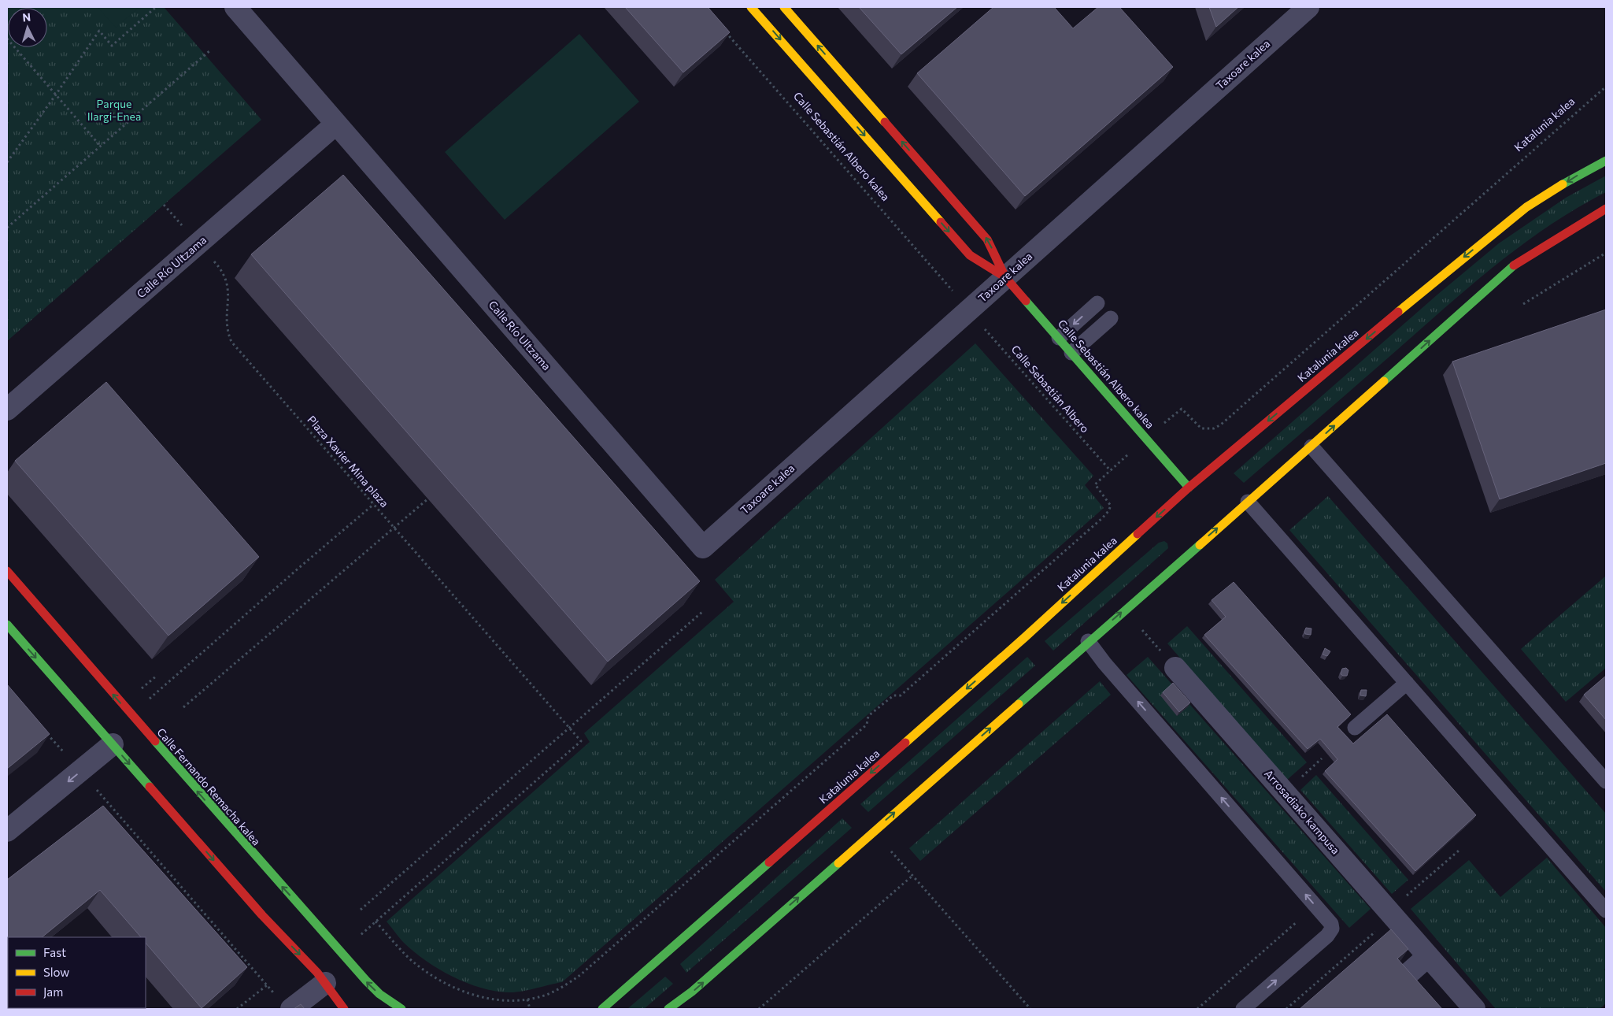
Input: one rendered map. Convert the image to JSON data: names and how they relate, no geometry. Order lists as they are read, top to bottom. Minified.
{"streets":{"street":["Taxoare kalea","Katalunia kalea","Calle Sebastián Albero kalea","Calle Río Ultzama","Calle Fernando Remacha kalea","Arrosadiako kampusa"],"path":["Calle Sebastián Albero","Plaza Xavier Mina plaza"]},"crossings":[["Taxoare kalea","Calle Sebastián Albero kalea"],["Taxoare kalea","Calle Río Ultzama"],["Katalunia kalea","Calle Sebastián Albero kalea"],["Calle Río Ultzama","Plaza Xavier Mina plaza"]],"parks":["Parque Ilargi-Enea"],"legend":["Fast","Slow","Jam"],"north":"top"}
